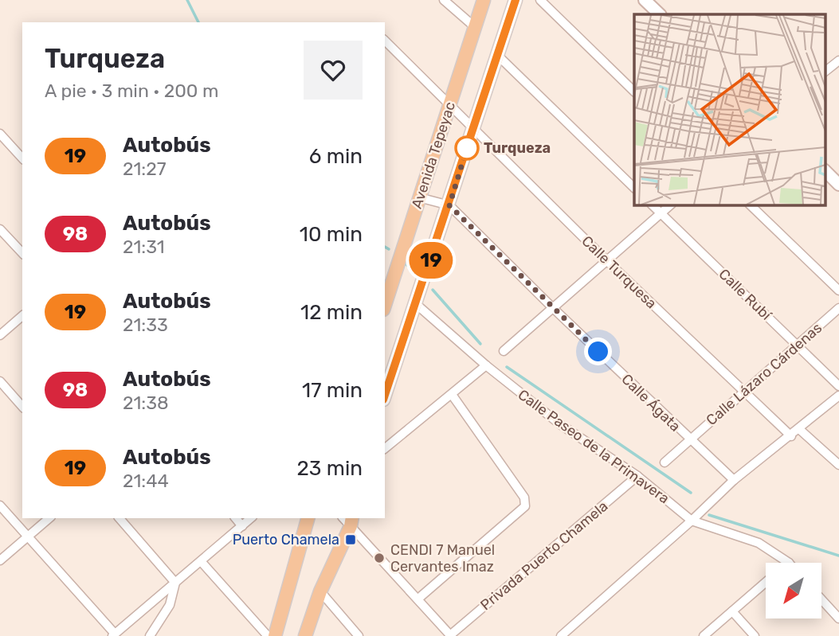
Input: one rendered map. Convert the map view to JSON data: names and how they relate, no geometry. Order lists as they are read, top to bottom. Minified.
{"streets":{"main road":["Avenida Tepeyac"],"street":["Calle Turquesa","Calle Rubí","Calle Lázaro Cárdenas","Calle Ágata","Calle Paseo de la Primavera","Privada Puerto Chamela"]},"crossings":[["Avenida Tepeyac","Calle Turquesa"],["Avenida Tepeyac","Calle Ágata"],["Avenida Tepeyac","Calle Paseo de la Primavera"],["Calle Turquesa","Calle Lázaro Cárdenas"],["Calle Rubí","Calle Lázaro Cárdenas"],["Calle Lázaro Cárdenas","Calle Ágata"],["Calle Paseo de la Primavera","Privada Puerto Chamela"]],"places":{"other":["Turqueza","CENDI 7 Manuel Cervantes Imaz"],"transit":["Puerto Chamela"]},"lines":["bus line 19"],"north":"bottom left","page":{"on_map":"19","heading":["Turqueza","A pie · 3 min · 200 m"],"list":[{"mark":"19","name":"Autobús","note":"21:27","value":"6 min"},{"mark":"98","name":"Autobús","note":"21:31","value":"10 min"},{"mark":"19","name":"Autobús","note":"21:33","value":"12 min"},{"mark":"98","name":"Autobús","note":"21:38","value":"17 min"},{"mark":"19","name":"Autobús","note":"21:44","value":"23 min"}]}}
